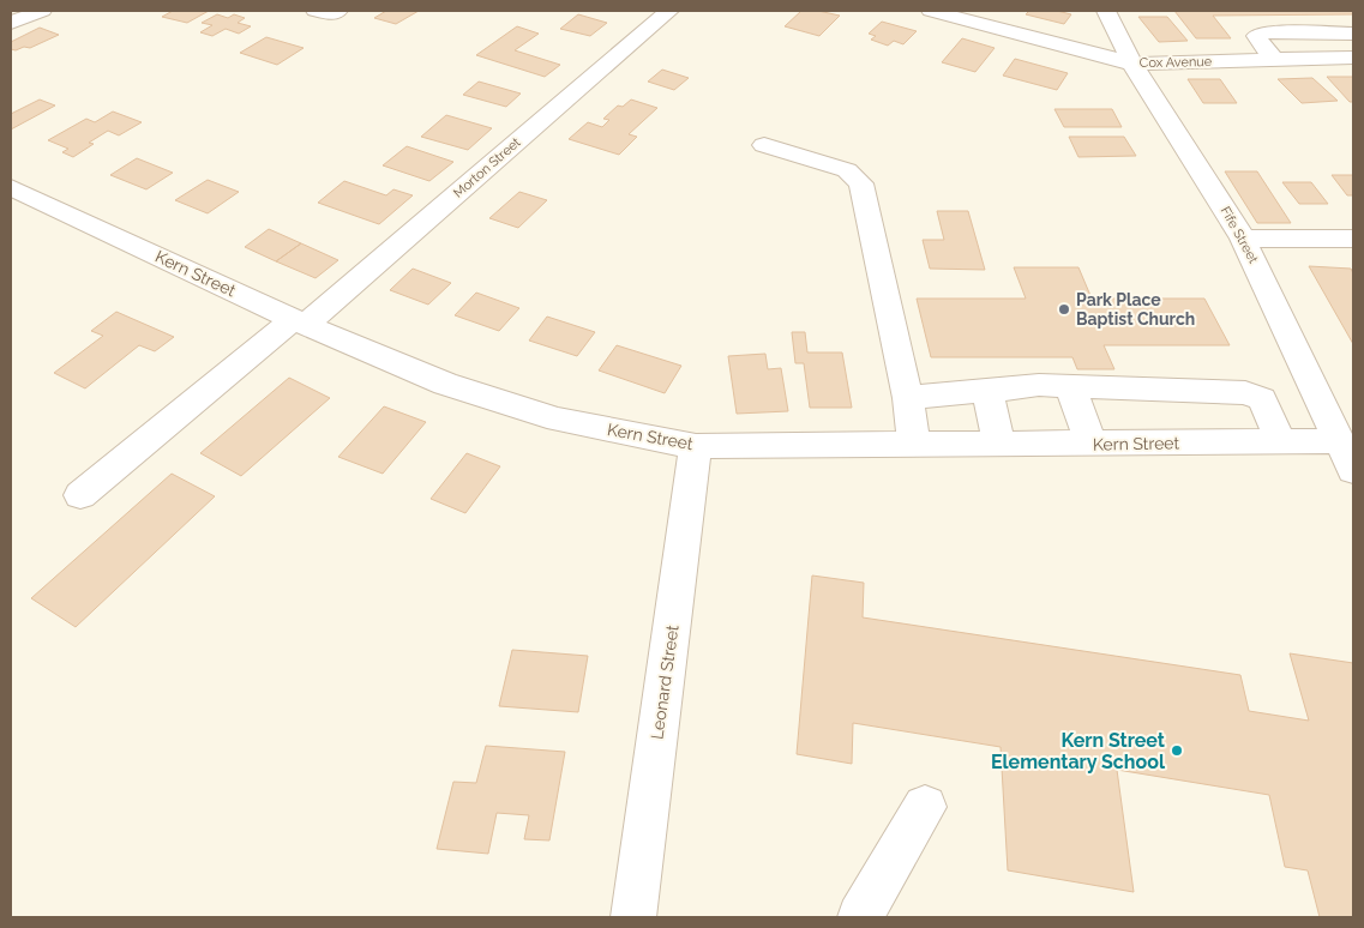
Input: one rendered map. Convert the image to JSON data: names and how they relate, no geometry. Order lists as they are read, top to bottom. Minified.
{"streets":{"street":["Cox Avenue","Morton Street","Fife Street","Kern Street","Leonard Street"]},"crossings":[["Cox Avenue","Fife Street"],["Morton Street","Kern Street"],["Fife Street","Kern Street"],["Kern Street","Leonard Street"]],"places":["Park Place Baptist Church","Kern Street Elementary School"]}
